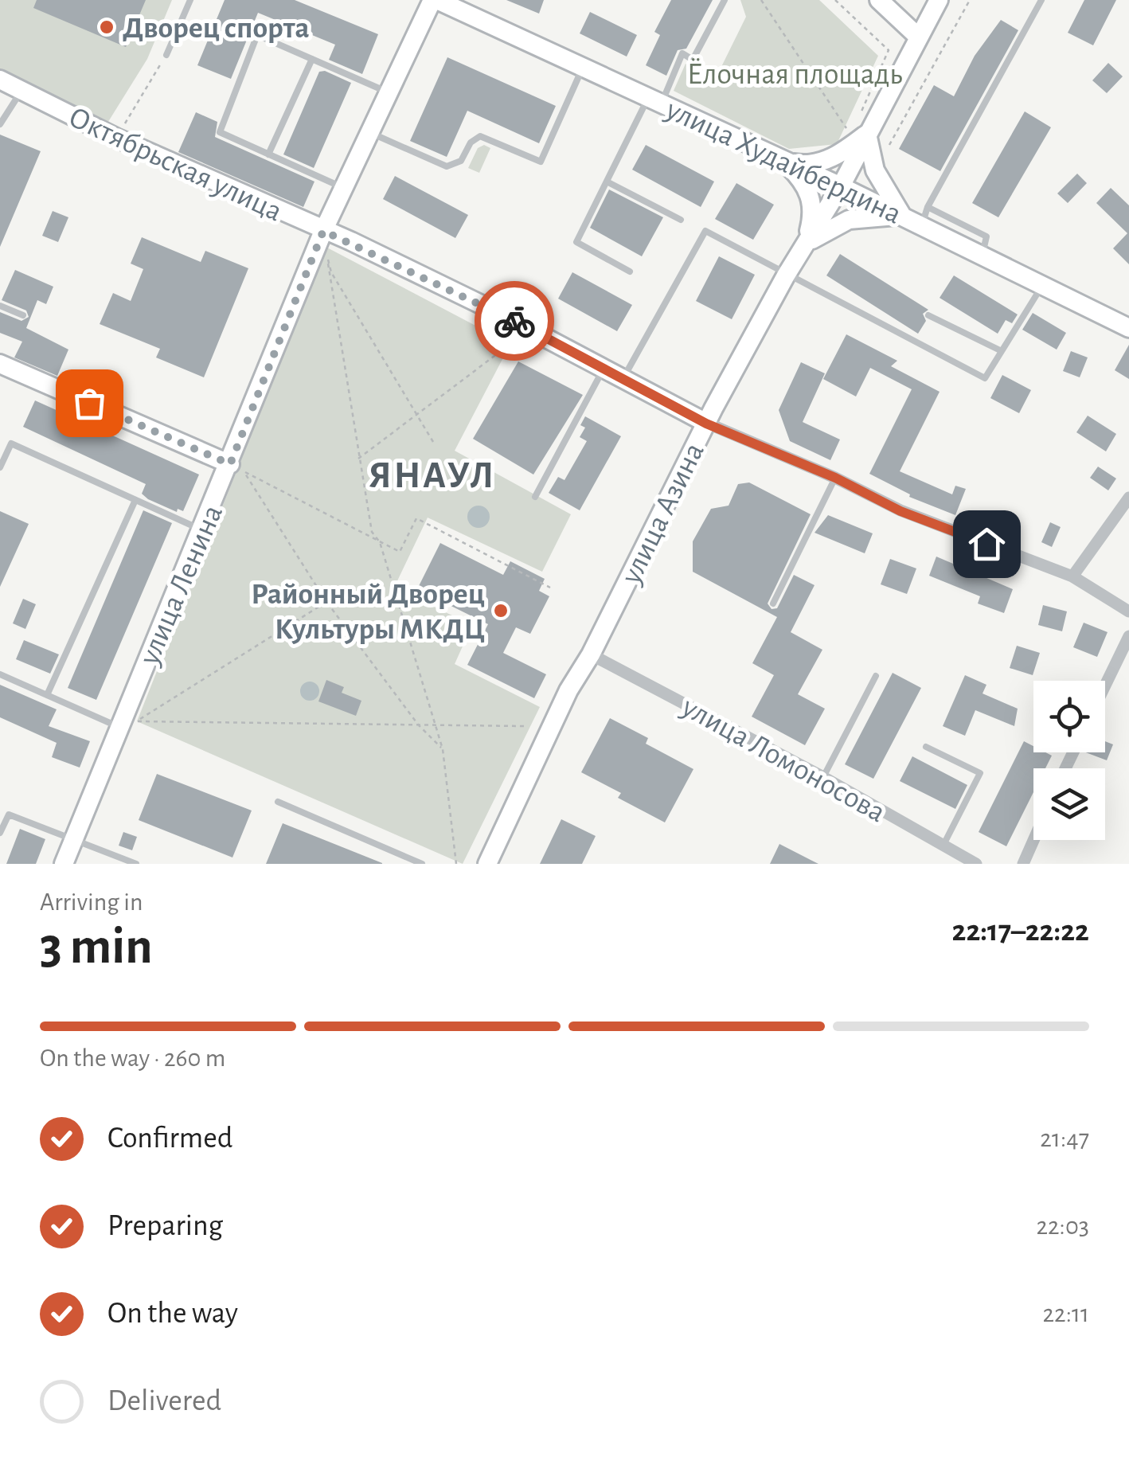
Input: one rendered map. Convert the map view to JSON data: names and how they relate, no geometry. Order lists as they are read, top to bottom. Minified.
{"streets":{"street":["улица Худайбердина","Октябрьская улица","улица Азина","улица Ленина","улица Ломоносова"]},"crossings":[["улица Худайбердина","улица Азина"],["улица Худайбердина","улица Ленина"],["Октябрьская улица","улица Азина"],["Октябрьская улица","улица Ленина"],["улица Азина","улица Ломоносова"]],"districts":["ЯНАУЛ"],"parks":["Ёлочная площадь"],"places":["Дворец спорта","Районный Дворец Культуры МКДЦ"],"page":{"heading":["3 min","Arriving in","22:17–22:22"],"bar":"On the way · 260 m","list":[["Confirmed","21:47"],["Preparing","22:03"],["On the way","22:11"],"Delivered"]}}
